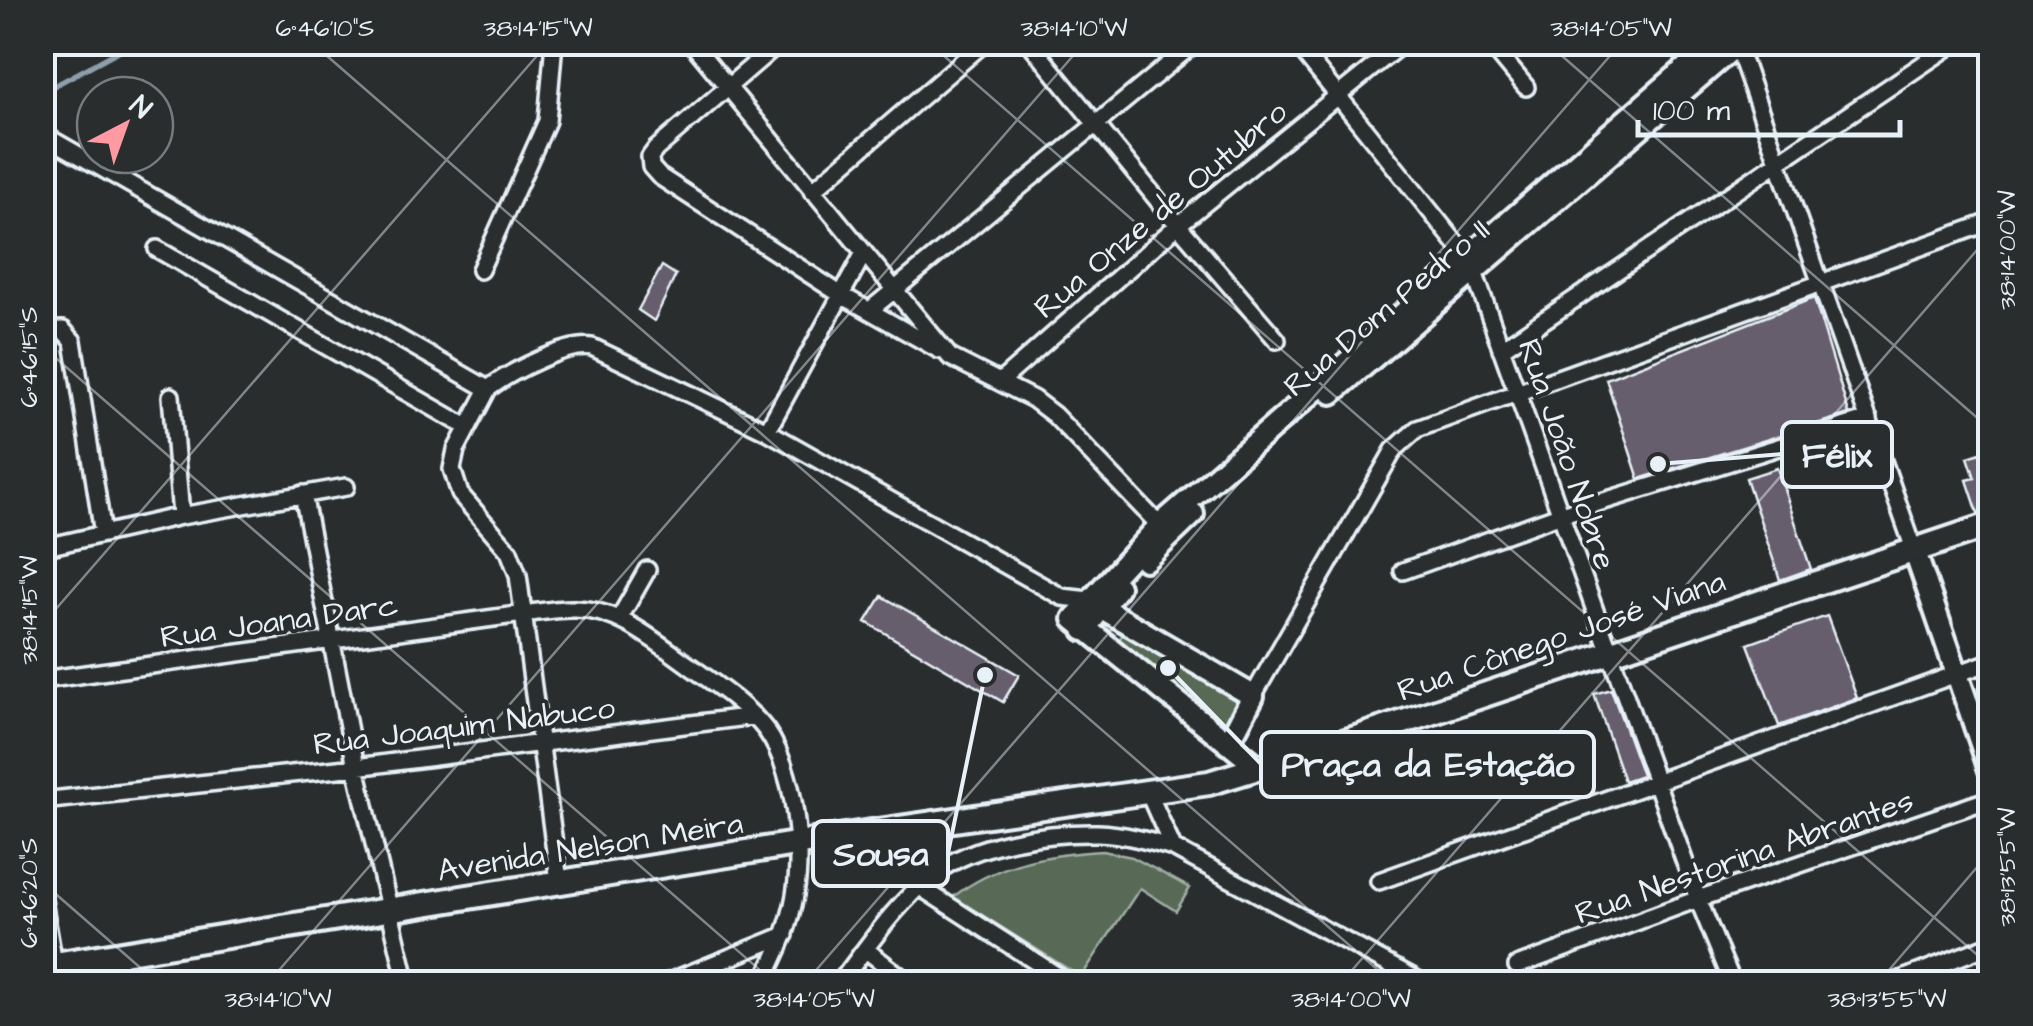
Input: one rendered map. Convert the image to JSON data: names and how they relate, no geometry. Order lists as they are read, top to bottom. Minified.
{"streets":{"main road":["Rua Cônego José Viana","Avenida Nelson Meira"],"street":["Rua Onze de Outubro","Rua Dom Pedro II","Rua João Nobre","Rua Joana Darc","Rua Joaquim Nabuco","Rua Nestorina Abrantes"]},"crossings":[["Rua Onze de Outubro","Rua João Nobre"],["Rua Dom Pedro II","Rua João Nobre"],["Rua João Nobre","Rua Cônego José Viana"],["Rua João Nobre","Rua Nestorina Abrantes"],["Rua Cônego José Viana","Avenida Nelson Meira"]],"places":["Félix","Praça da Estação","Sousa"],"scale_bar":"100 m","north":"top right","coordinates":["6°46'10\"S","38°14'15\"W","38°14'10\"W","38°14'05\"W","38°14'00\"W","6°46'15\"S","38°13'55\"W","6°46'20\"S"]}
